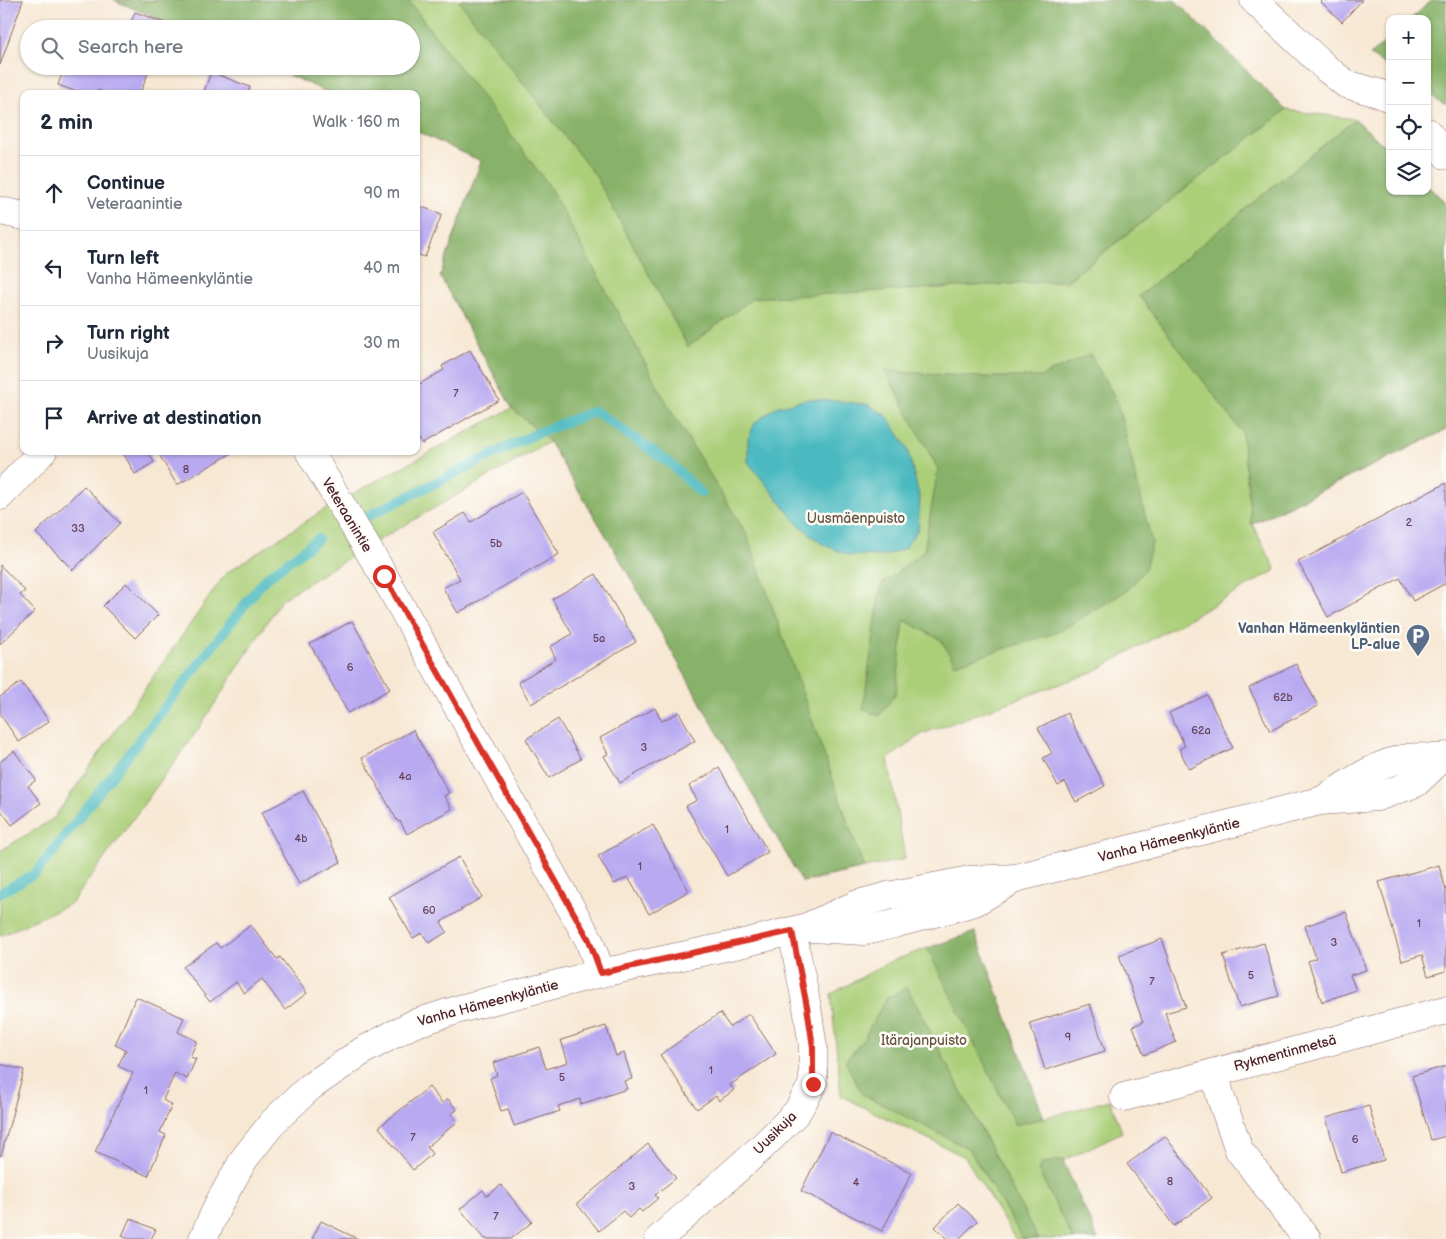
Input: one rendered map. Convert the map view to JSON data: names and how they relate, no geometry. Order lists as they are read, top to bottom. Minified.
{"streets":{"street":["Veteraanintie","Vanha Hämeenkyläntie","Rykmentinmetsä","Uusikuja"]},"crossings":[["Veteraanintie","Vanha Hämeenkyläntie"],["Vanha Hämeenkyläntie","Uusikuja"]],"parks":["Uusmäenpuisto","Itärajanpuisto"],"places":{"parking":["Vanhan Hämeenkyläntien LP-alue"]},"house_numbers":["7","8","2","33","5b","5a","6","62b","62a","3","4a","1","4b","1","60","1","3","5","7","9","1","5","1","7","6","8","4","3","7"],"page":{"map_buttons":["+","−"],"search":"Search here","heading":["2 min","Walk · 160 m"],"list":[["Continue","Veteraanintie","90 m"],["Turn left","Vanha Hämeenkyläntie","40 m"],["Turn right","Uusikuja","30 m"],"Arrive at destination"]}}
